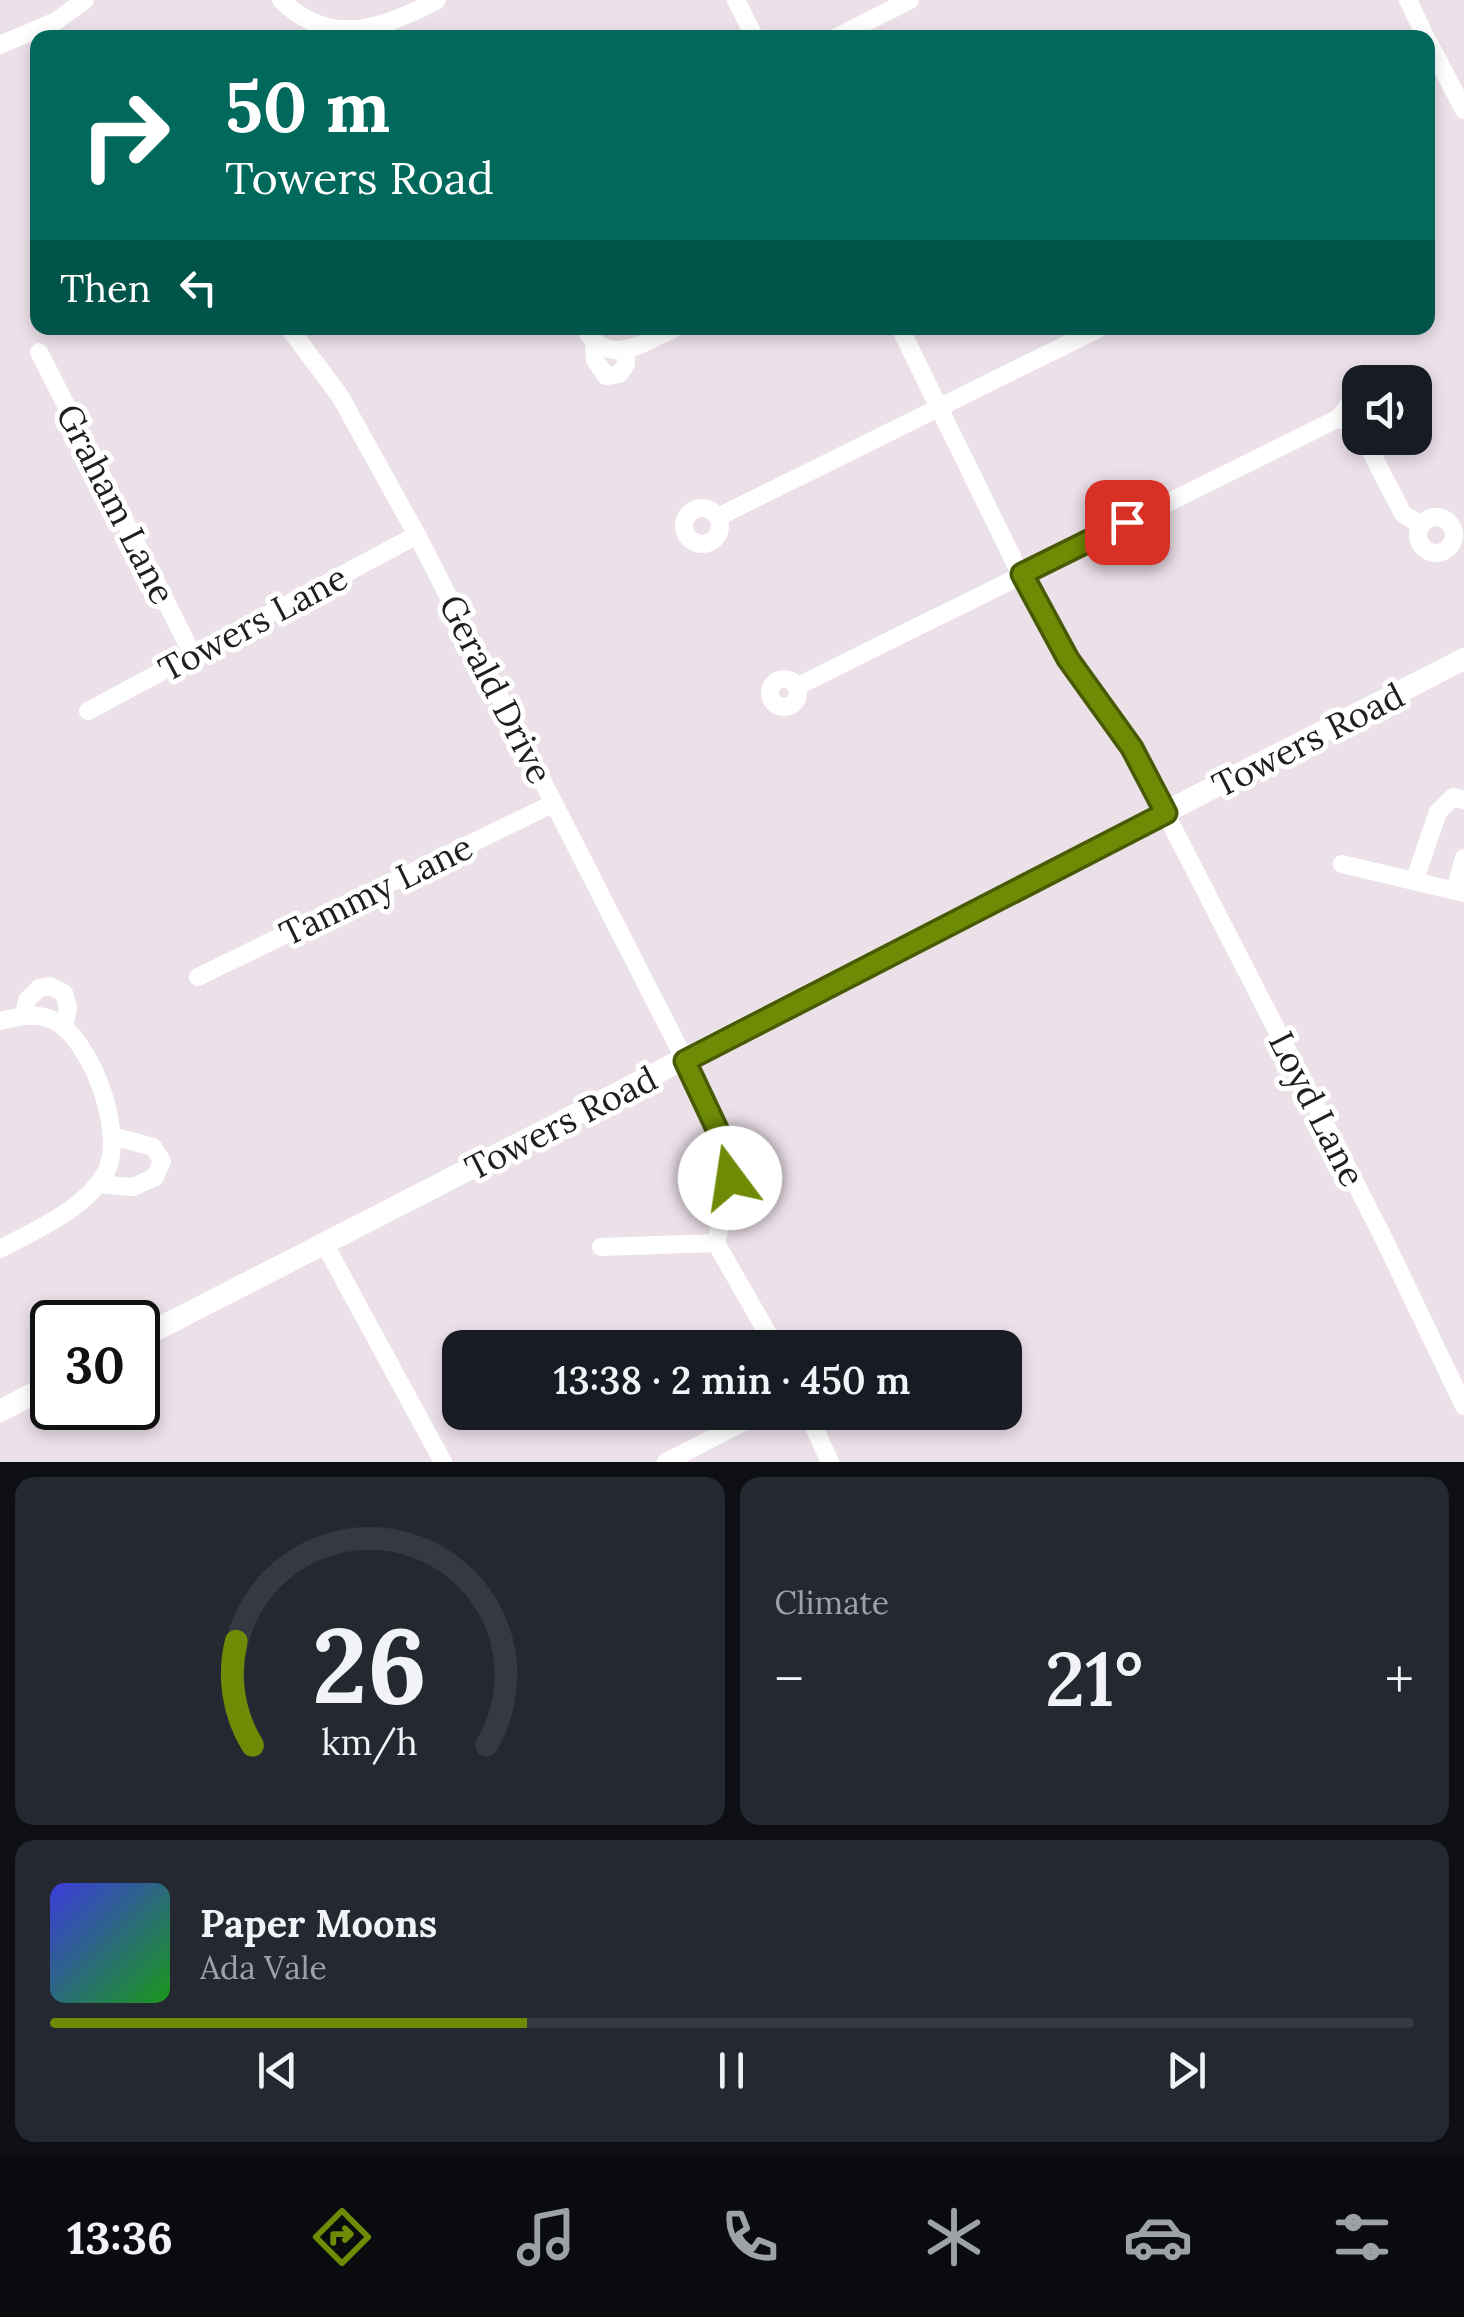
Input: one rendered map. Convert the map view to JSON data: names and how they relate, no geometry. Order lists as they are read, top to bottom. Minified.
{"streets":{"main road":["Towers Road"],"street":["Graham Lane","Towers Lane","Gerald Drive","Tammy Lane","Loyd Lane"]},"crossings":[["Graham Lane","Towers Lane"],["Towers Lane","Gerald Drive"],["Gerald Drive","Towers Road"],["Gerald Drive","Tammy Lane"],["Towers Road","Loyd Lane"]],"page":{"turn":["50 m","Towers Road"],"then":"Then","limit":"30","trip":"13:38 · 2 min · 450 m","tile":"Climate","heat":["−","21°","+"],"song":["Paper Moons","Ada Vale"],"tabs":"13:36","gauge":["26","km/h"]}}
